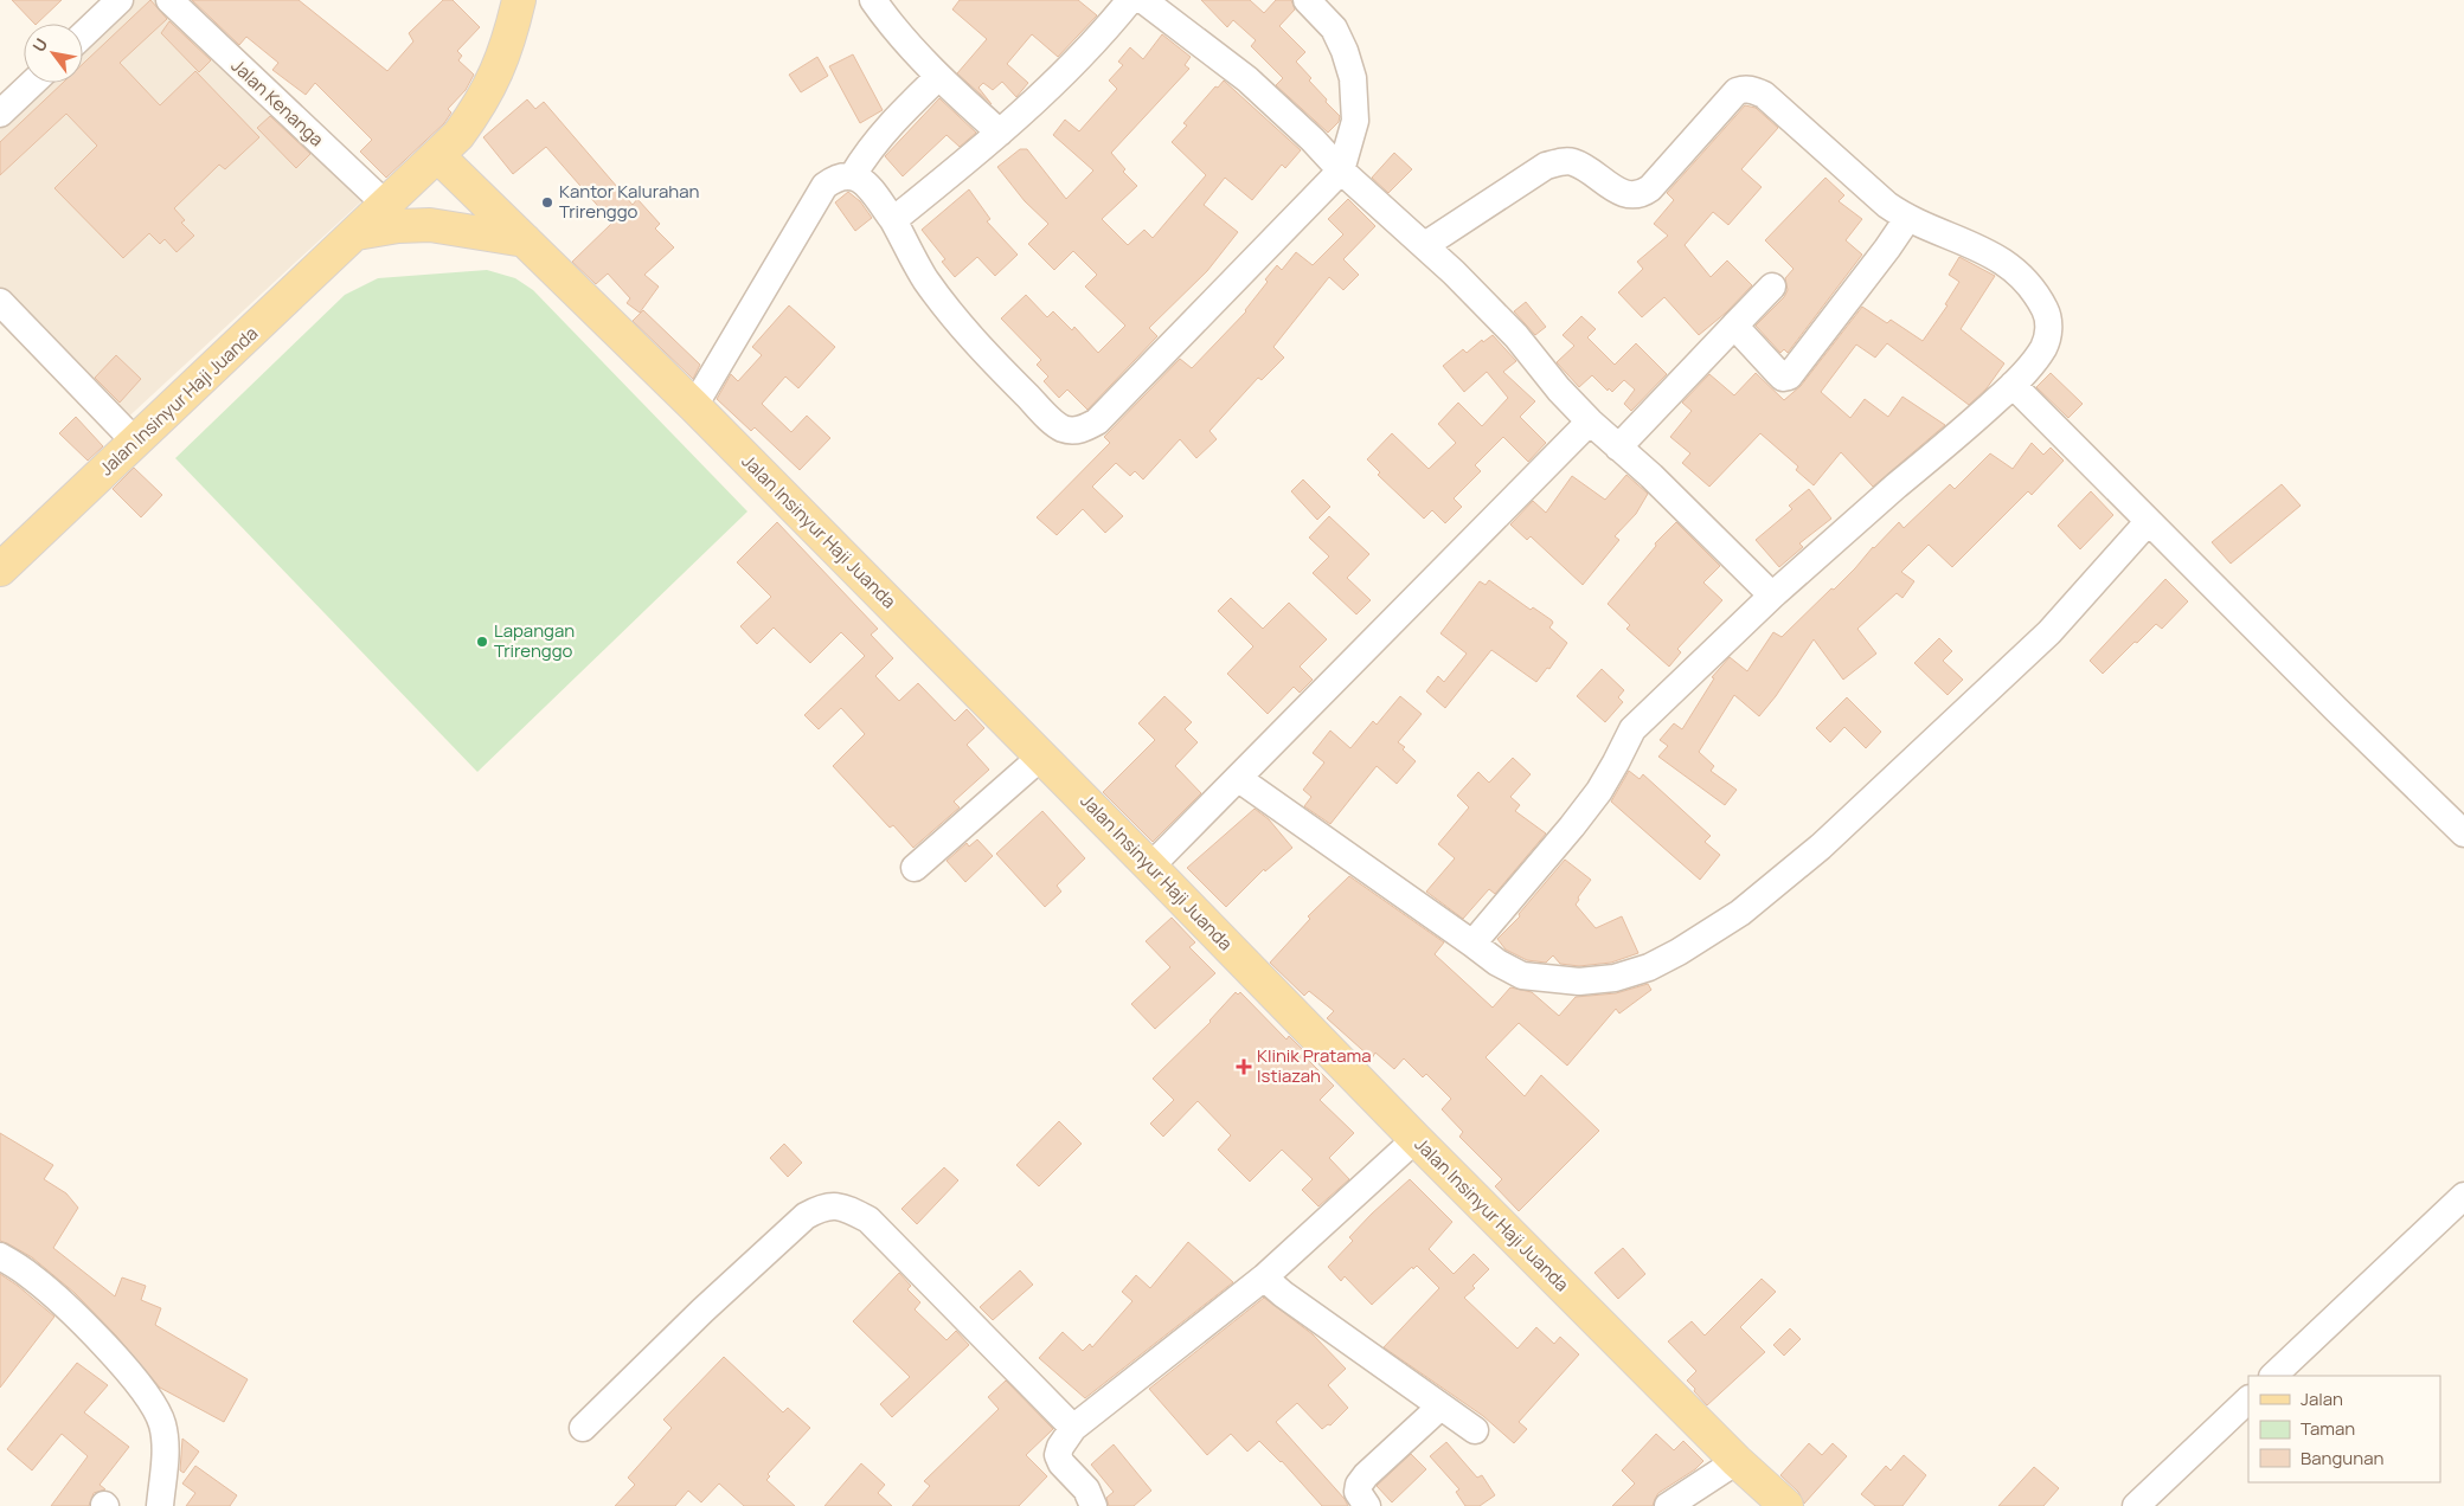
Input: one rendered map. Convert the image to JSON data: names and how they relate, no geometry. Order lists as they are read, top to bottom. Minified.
{"streets":{"main road":["Jalan Insinyur Haji Juanda"],"street":["Jalan Kenanga"]},"crossings":[["Jalan Kenanga","Jalan Insinyur Haji Juanda"]],"places":{"other":["Kantor Kalurahan Trirenggo","Lapangan Trirenggo"],"health":["Klinik Pratama Istiazah"]},"legend":["Jalan","Taman","Bangunan"],"north":"top left"}
